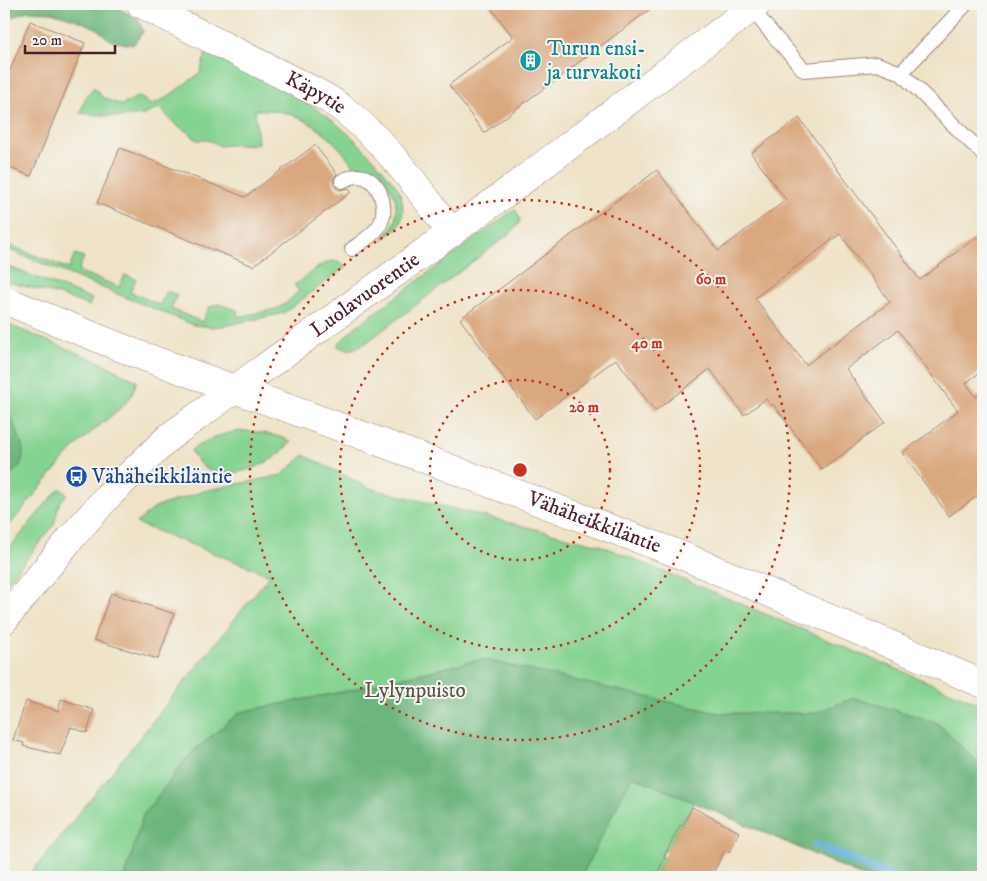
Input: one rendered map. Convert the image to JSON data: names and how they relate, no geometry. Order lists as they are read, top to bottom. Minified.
{"streets":{"street":["Käpytie","Luolavuorentie","Vähäheikkiläntie"]},"crossings":[["Käpytie","Luolavuorentie"],["Luolavuorentie","Vähäheikkiläntie"]],"parks":["Lylynpuisto"],"places":{"building":["Turun ensi- ja turvakoti"],"bus stop":["Vähäheikkiläntie"]},"scale_bar":"20 m","rings":["60 m","40 m","20 m"]}
